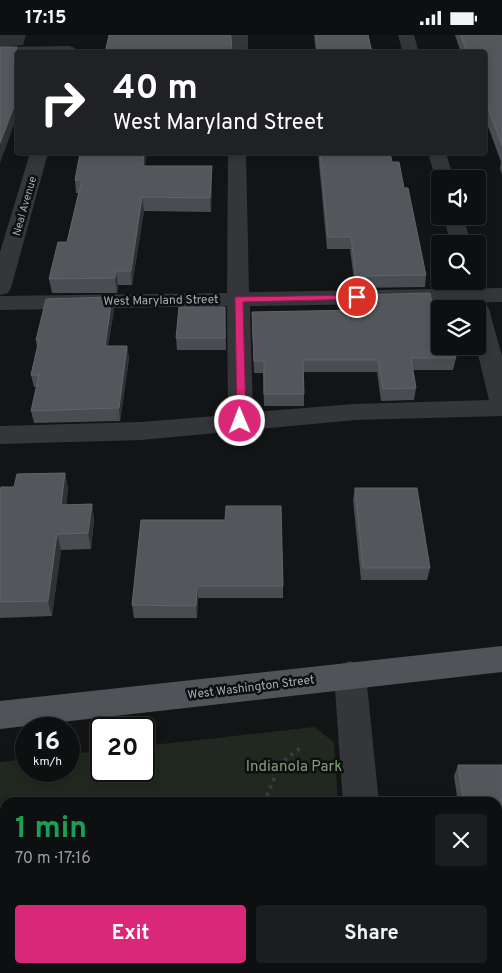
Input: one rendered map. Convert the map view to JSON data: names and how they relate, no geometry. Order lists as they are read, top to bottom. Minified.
{"streets":{"main road":["West Washington Street"],"street":["Neal Avenue","West Maryland Street"]},"parks":["Indianola Park"],"page":{"status":"17:15","turn":["40 m","West Maryland Street"],"speed":"16 km/h","limit":"20","heading":["1 min","70 m · 17:16"],"buttons":["Exit","Share"]}}
